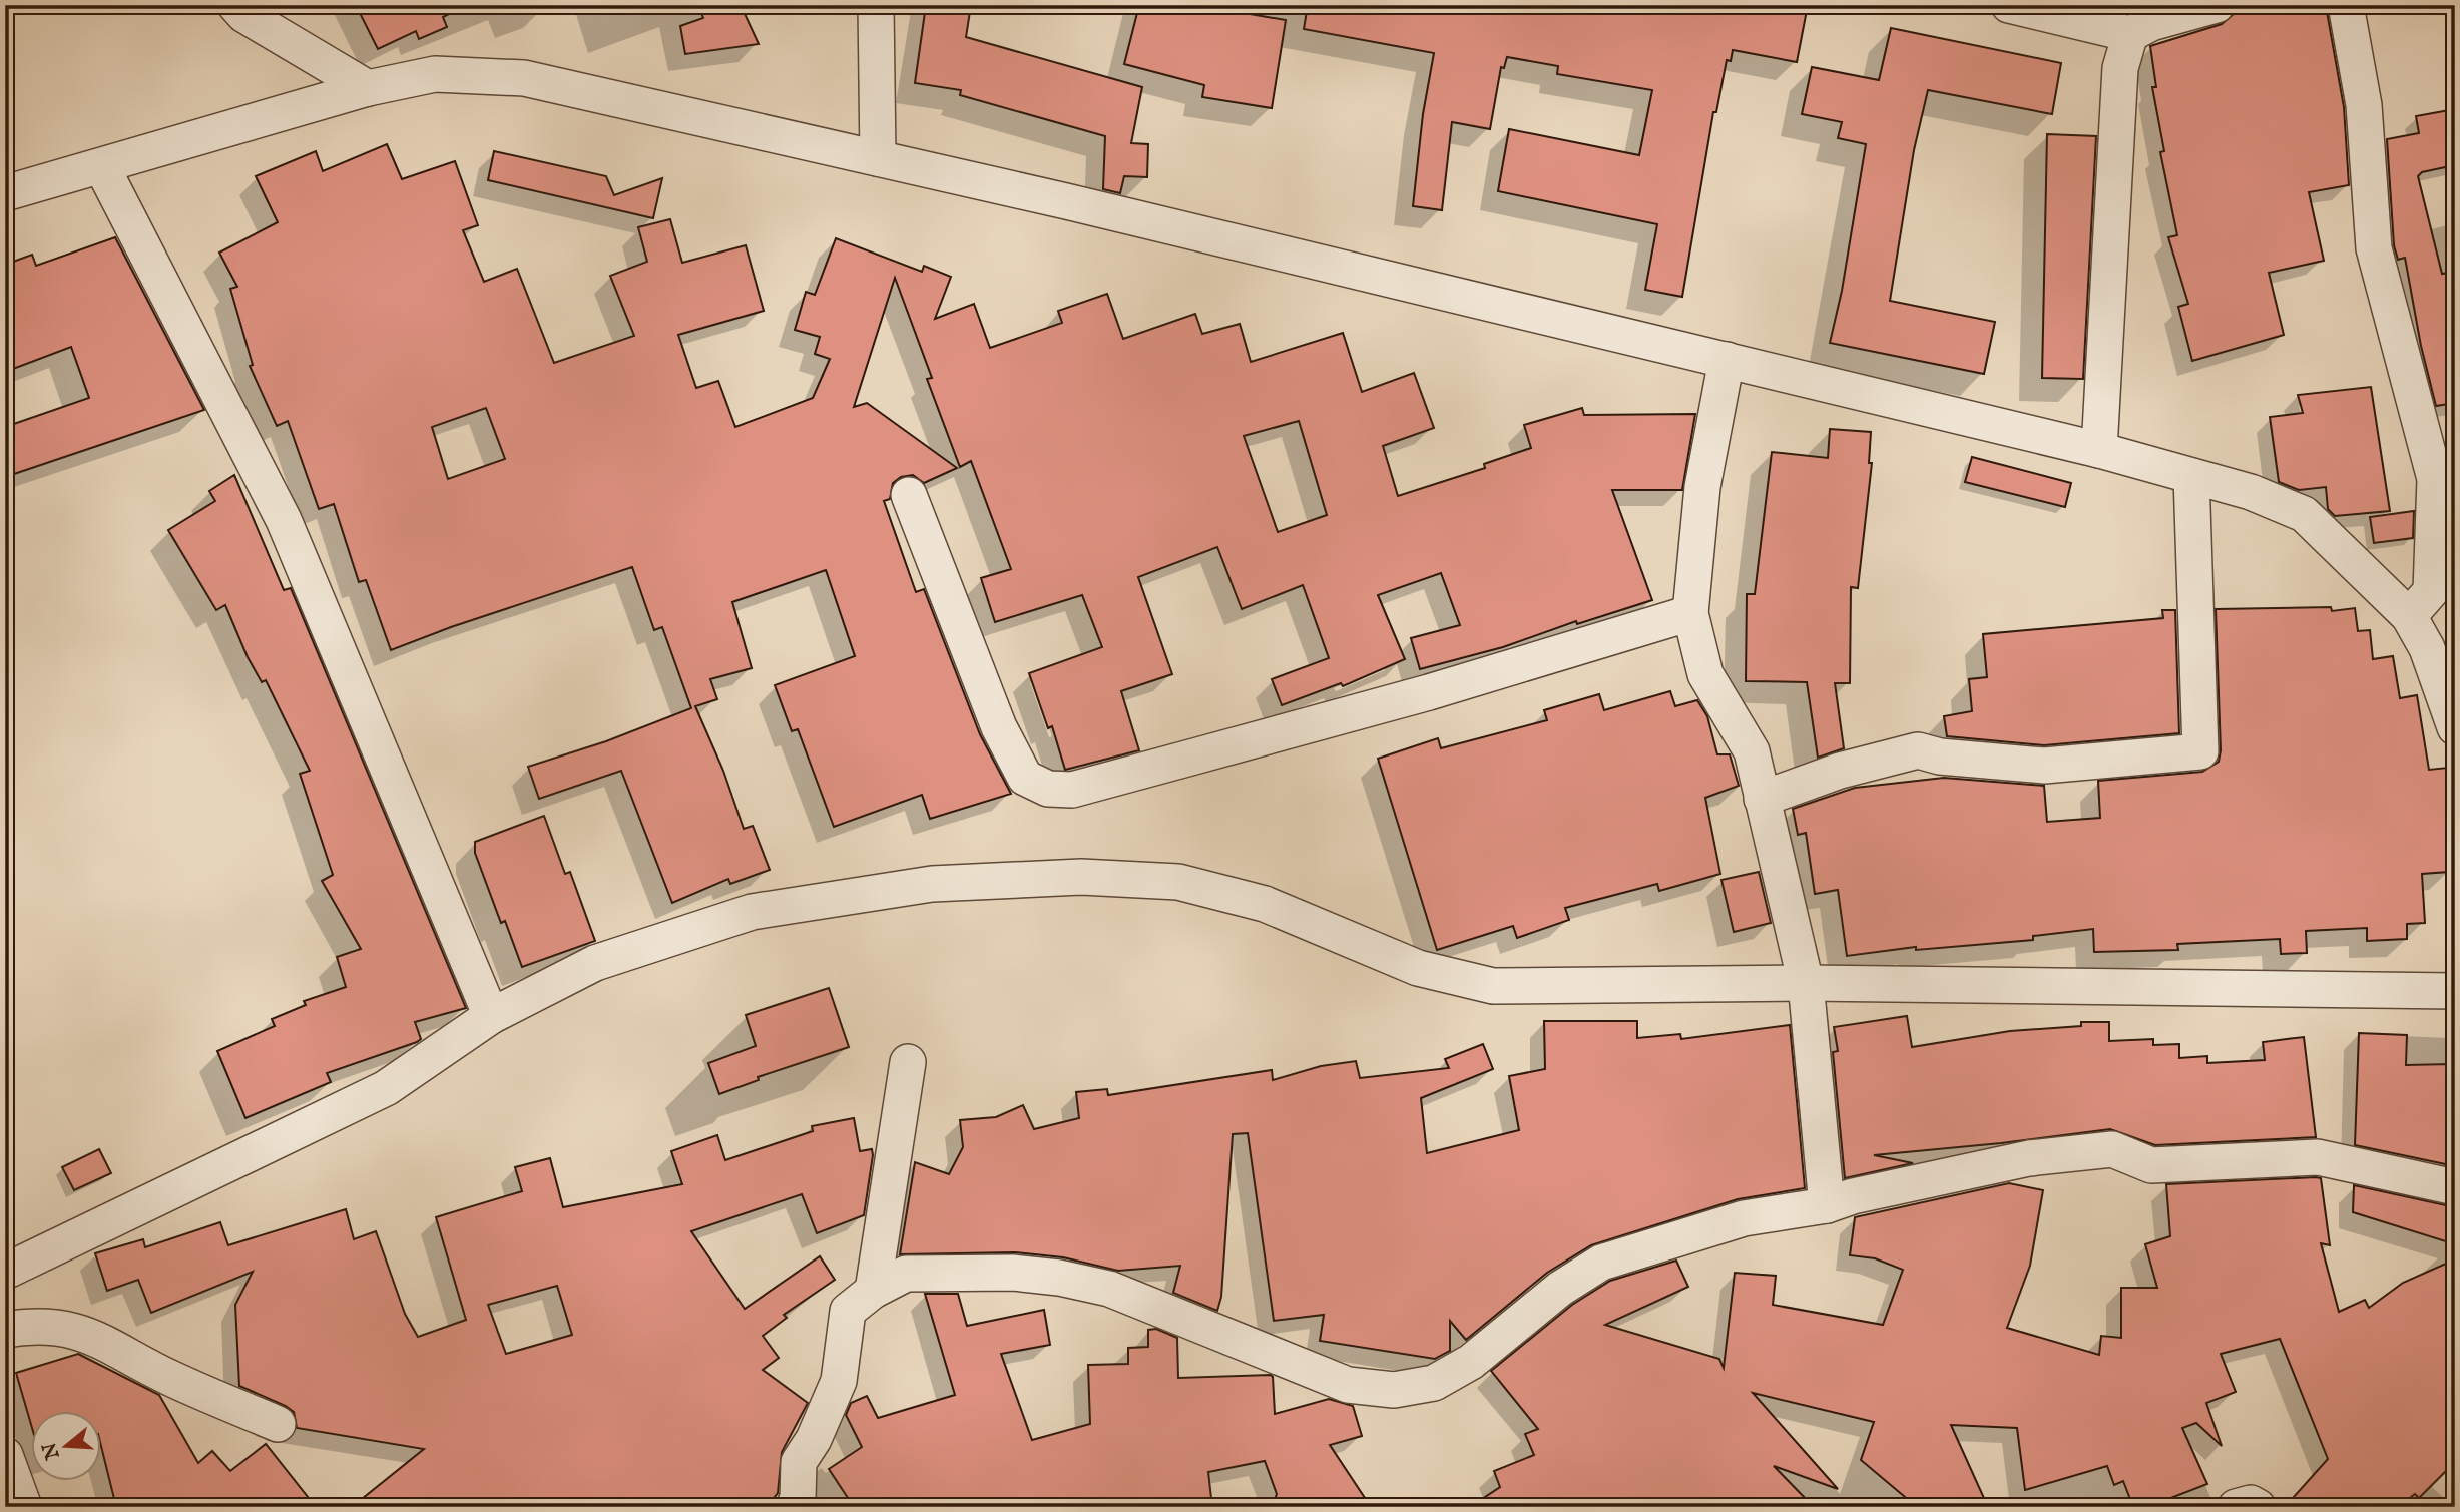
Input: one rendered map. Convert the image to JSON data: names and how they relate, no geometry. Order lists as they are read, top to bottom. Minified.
{"north":"left"}
